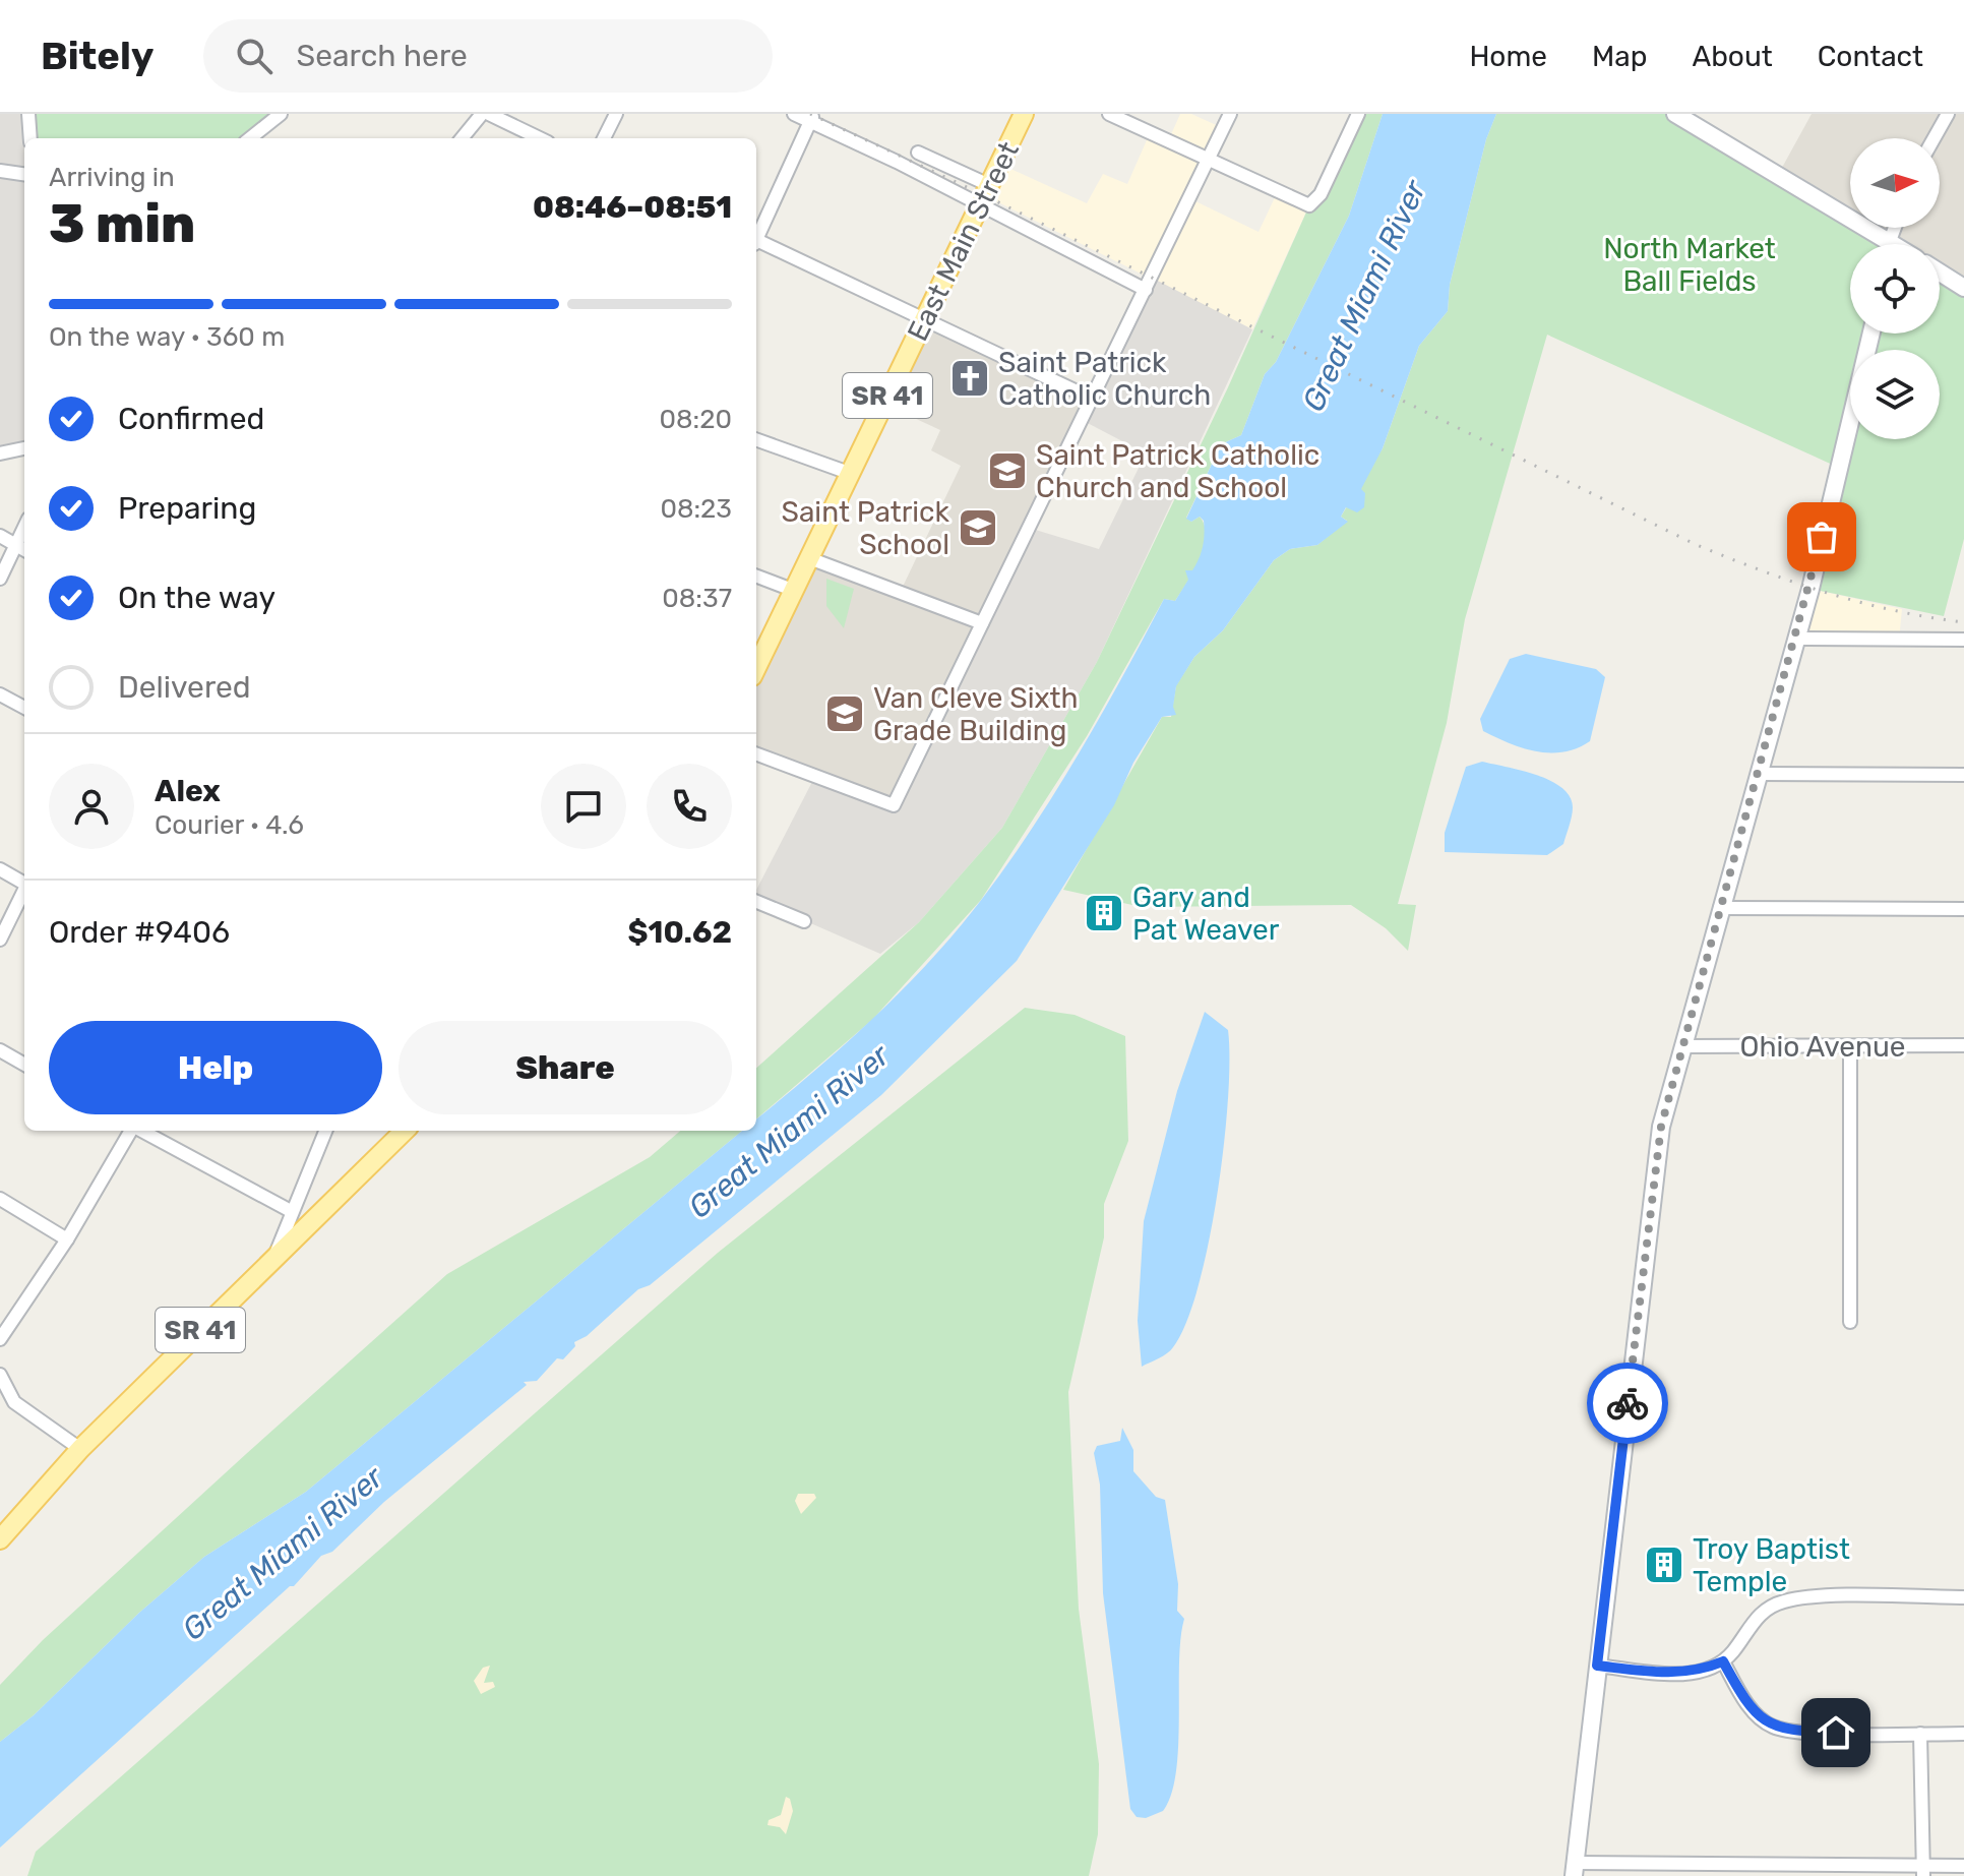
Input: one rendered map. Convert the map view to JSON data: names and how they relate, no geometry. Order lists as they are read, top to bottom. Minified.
{"streets":{"main road":["East Main Street","SR 41"],"street":["Ohio Avenue"]},"water":["Great Miami River"],"parks":["North Market Ball Fields"],"places":{"church":["Saint Patrick Catholic Church"],"school or university":["Saint Patrick Catholic Church and School","Saint Patrick School","Van Cleve Sixth Grade Building"],"building":["Gary and Pat Weaver","Troy Baptist Temple"]},"north":"right","page":{"header":"Bitely","search":"Search here","nav":["Home","Map","About","Contact"],"heading":["3 min","Arriving in","08:46–08:51"],"panel":["Alex","Courier · 4.6","Order #9406","$10.62"],"bar":"On the way · 360 m","list":[["Confirmed","08:20"],["Preparing","08:23"],["On the way","08:37"],"Delivered"],"buttons":["Help","Share"]}}
